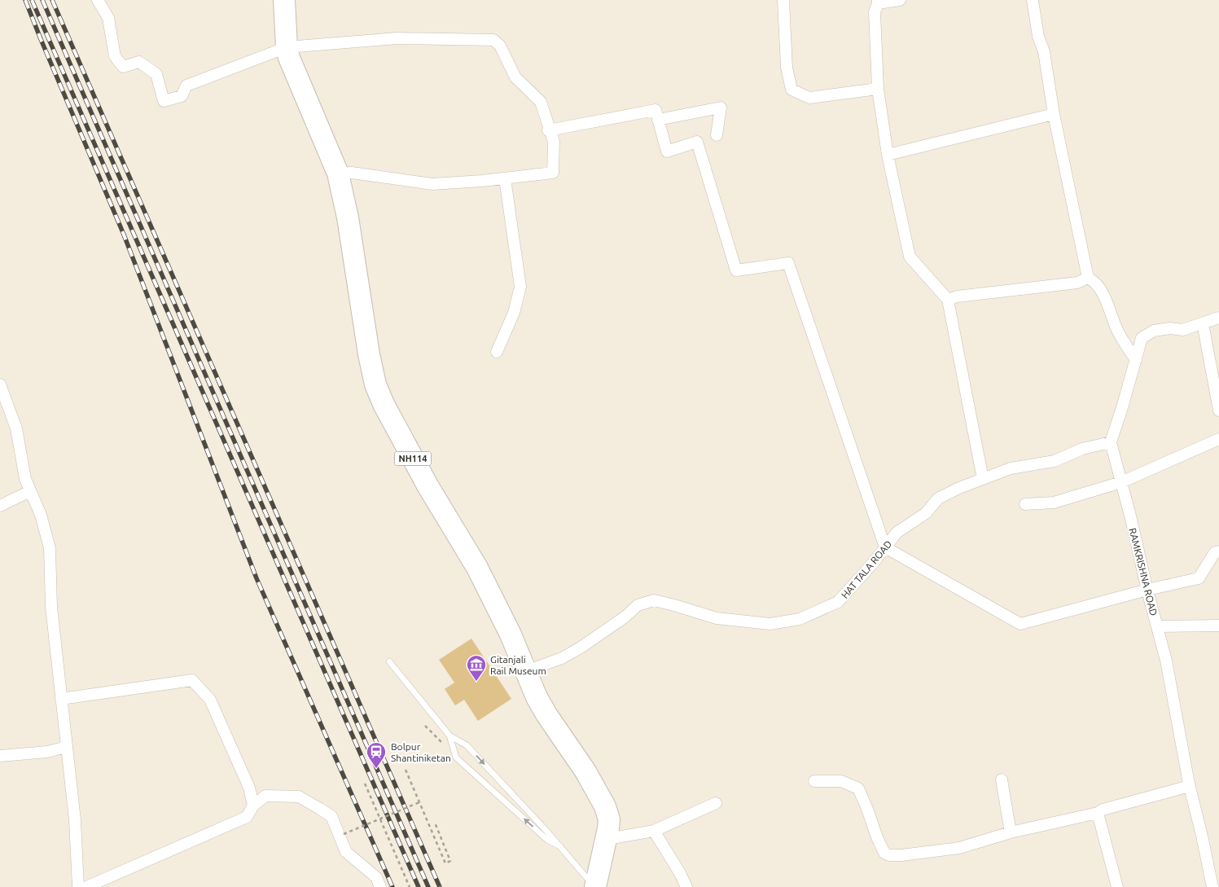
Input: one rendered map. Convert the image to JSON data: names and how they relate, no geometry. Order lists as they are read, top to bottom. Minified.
{"streets":{"highway":["NH114"],"street":["HAT TALA ROAD","RAMKRISHNA ROAD"]},"crossings":[["NH114","HAT TALA ROAD"],["HAT TALA ROAD","RAMKRISHNA ROAD"]],"places":{"museum":["Gitanjali Rail Museum"],"station":["Bolpur Shantiniketan"]}}
